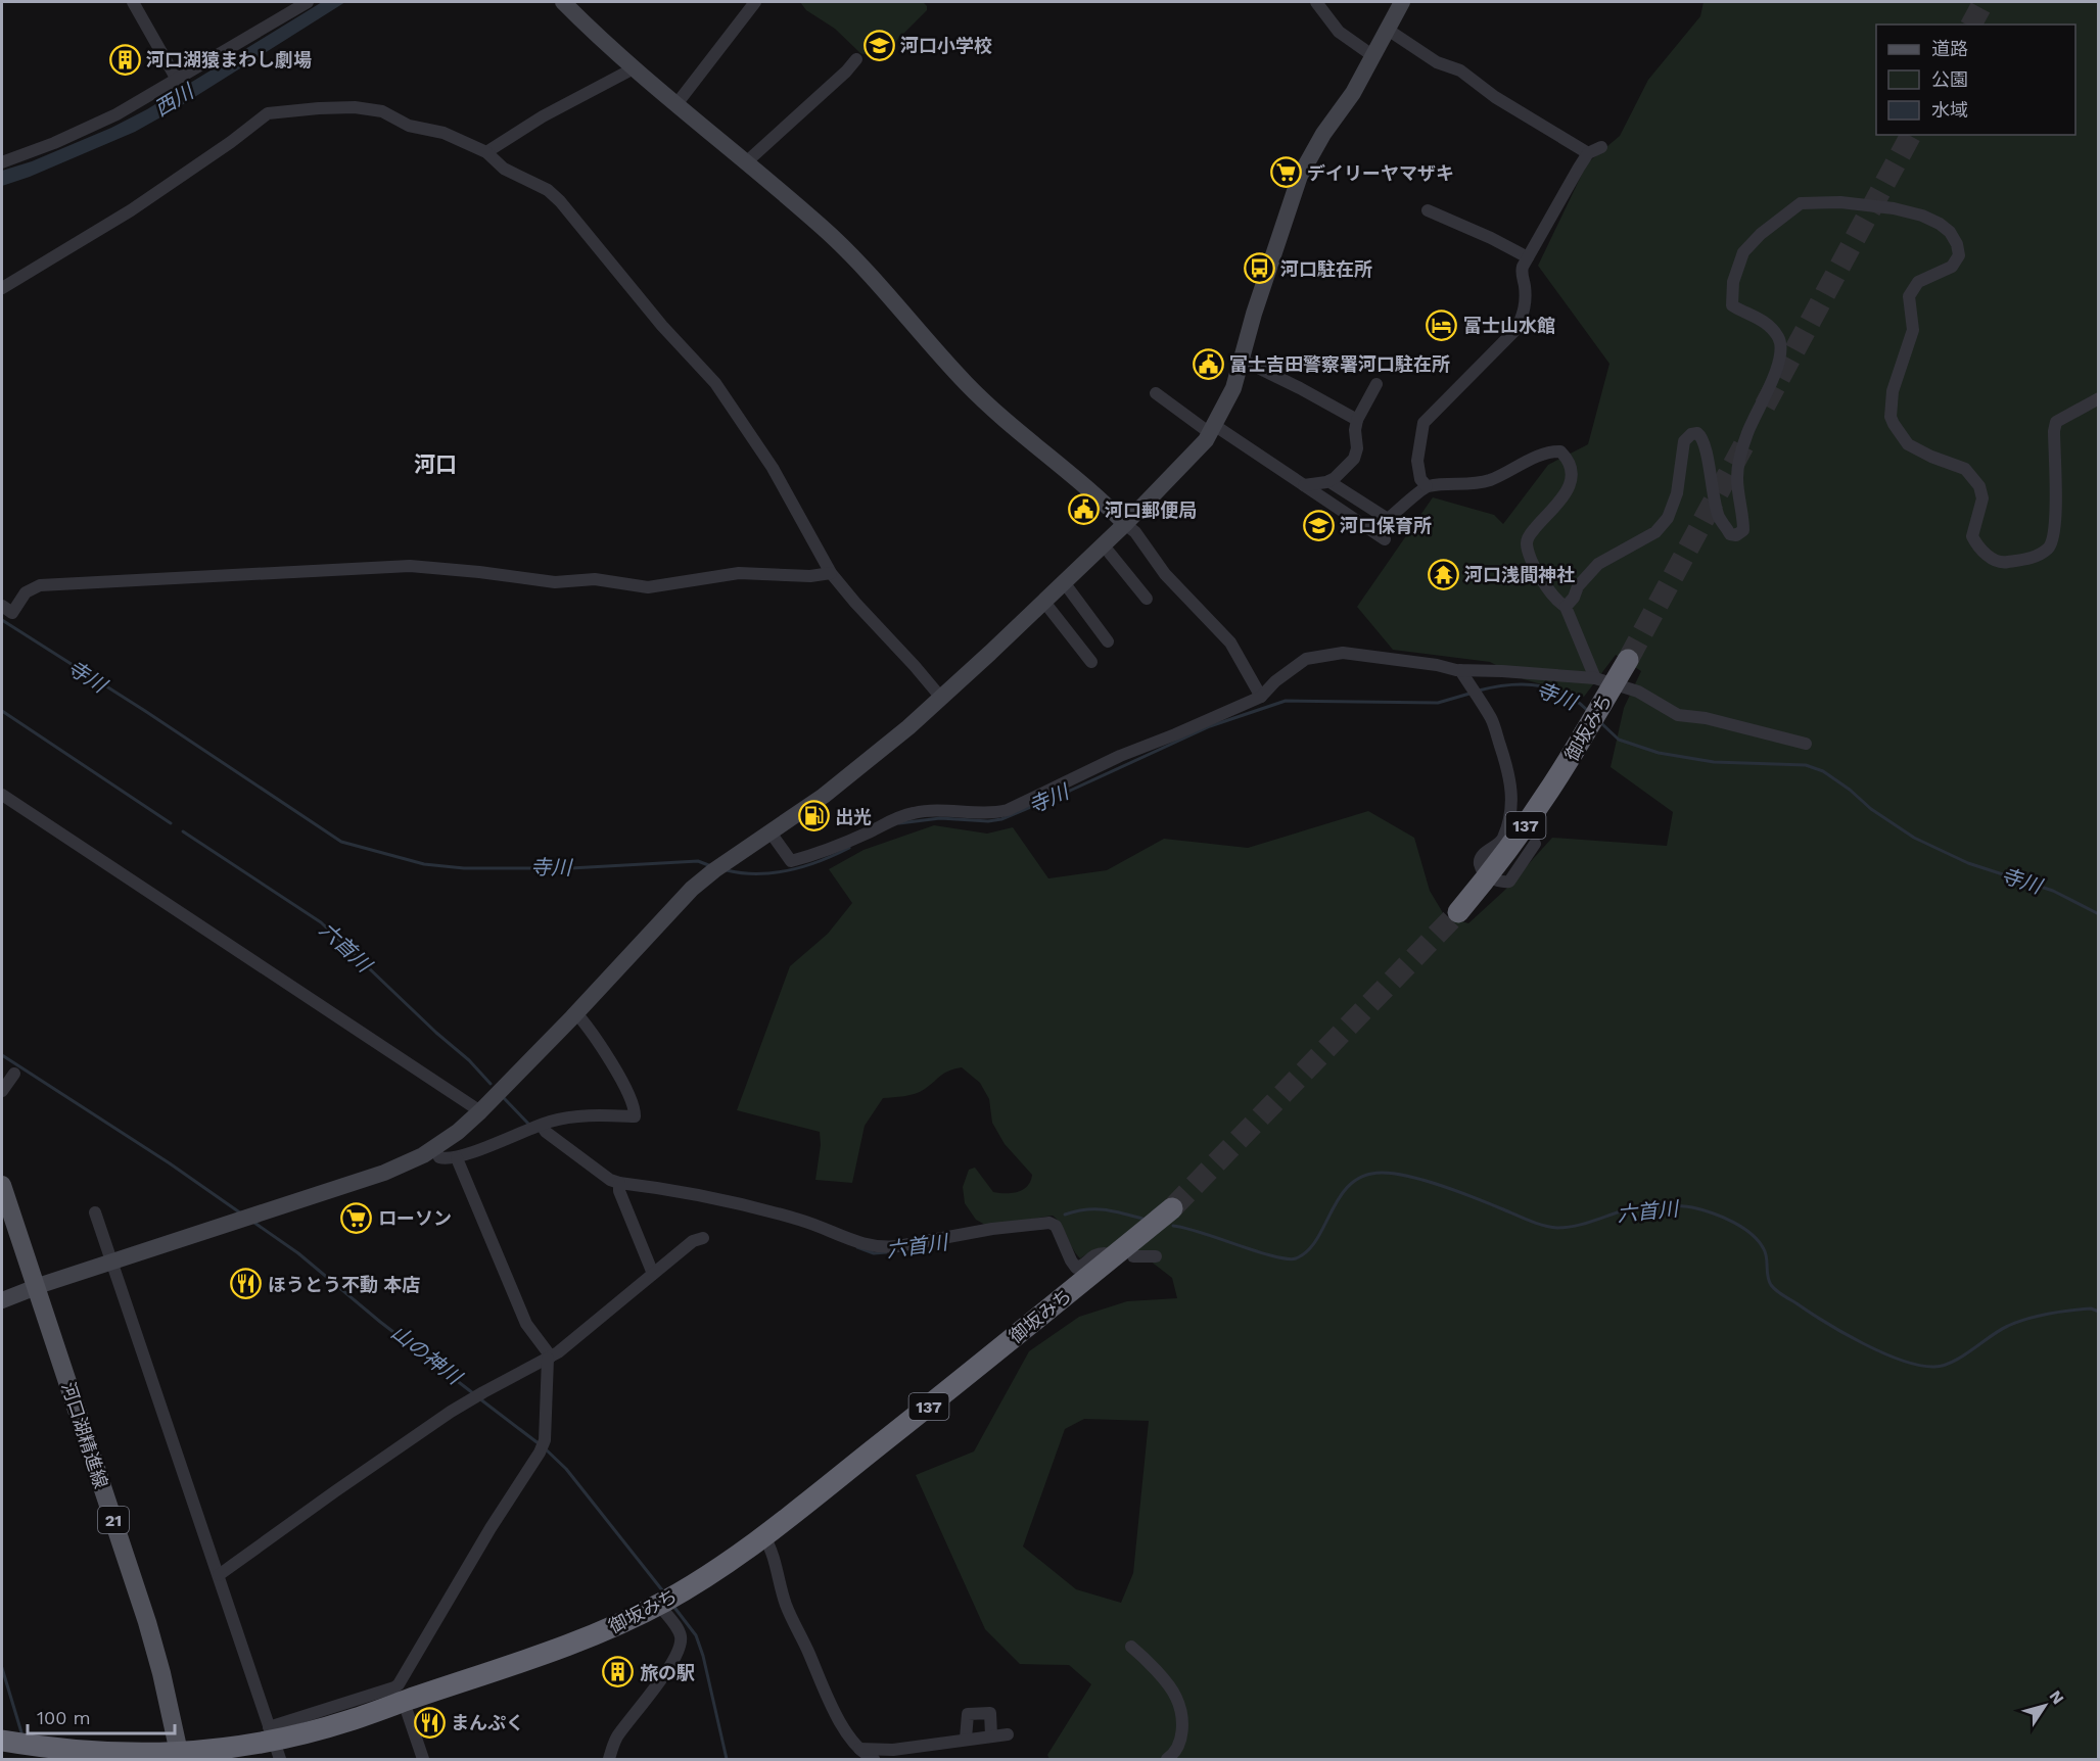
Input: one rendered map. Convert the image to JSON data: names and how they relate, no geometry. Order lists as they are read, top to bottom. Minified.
{"streets":{"highway":["御坂みち","137"],"main road":["河口湖精進線","21"]},"crossings":[["御坂みち","河口湖精進線"]],"districts":["河口"],"water":["西川","寺川","六首川","山の神川"],"places":{"school or university":["河口小学校","河口保育所"],"building":["河口湖猿まわし劇場","旅の駅"],"supermarket":["デイリーヤマザキ","ローソン"],"bus stop":["河口駐在所"],"hotel":["富士山水館"],"public building":["富士吉田警察署河口駐在所","河口郵便局"],"temple":["河口浅間神社"],"fuel station":["出光"],"restaurant":["ほうとう不動 本店","まんぷく"]},"legend":["道路","公園","水域"],"scale_bar":"100 m","north":"top right"}
